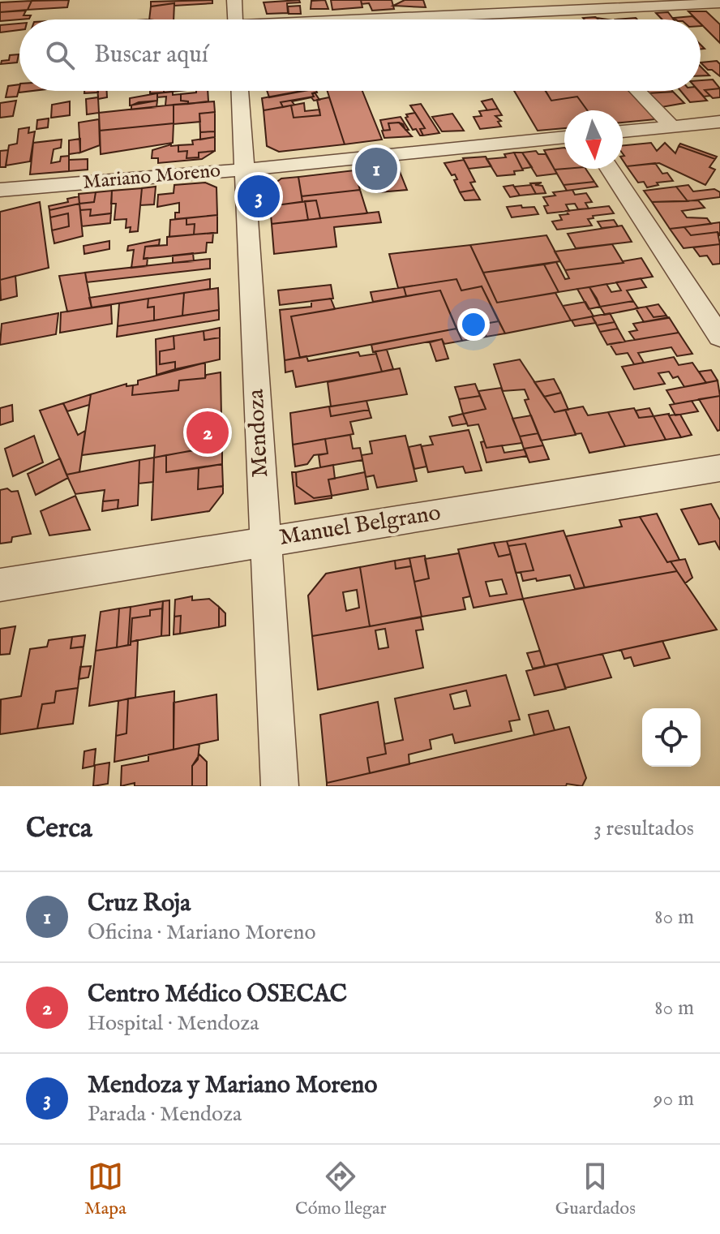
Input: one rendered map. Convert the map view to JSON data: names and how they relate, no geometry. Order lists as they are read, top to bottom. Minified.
{"streets":{"street":["Mariano Moreno","Mendoza","Manuel Belgrano"]},"crossings":[["Mariano Moreno","Mendoza"],["Mendoza","Manuel Belgrano"]],"north":"bottom","page":{"search":"Buscar aquí","pins":["1","3","2"],"heading":["Cerca","3 resultados"],"list":[{"mark":"1","name":"Cruz Roja","note":"Oficina · Mariano Moreno","value":"80 m"},{"mark":"2","name":"Centro Médico OSECAC","note":"Hospital · Mendoza","value":"80 m"},{"mark":"3","name":"Mendoza y Mariano Moreno","note":"Parada · Mendoza","value":"90 m"}],"nav":["Mapa","Cómo llegar","Guardados"]}}
